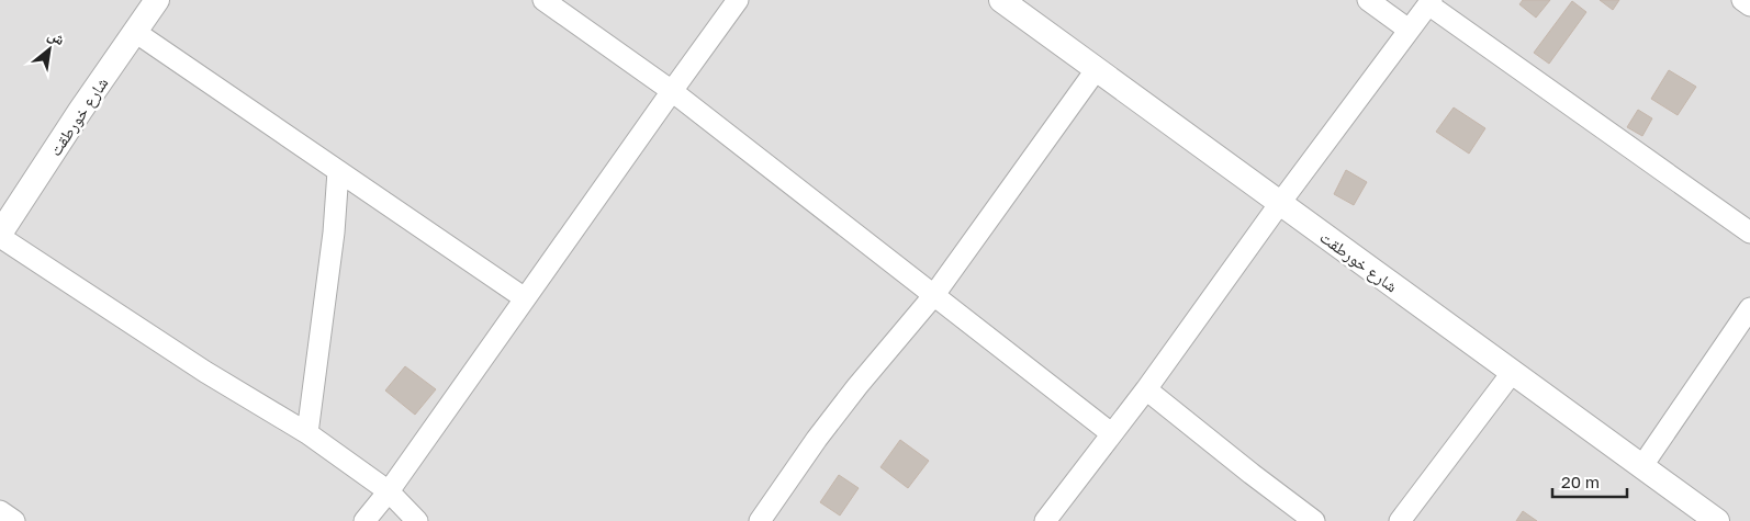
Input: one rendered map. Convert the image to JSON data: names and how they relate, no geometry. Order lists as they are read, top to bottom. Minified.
{"streets":{"street":["شارع خورطقت"]},"scale_bar":"20 m","north":"top right"}
